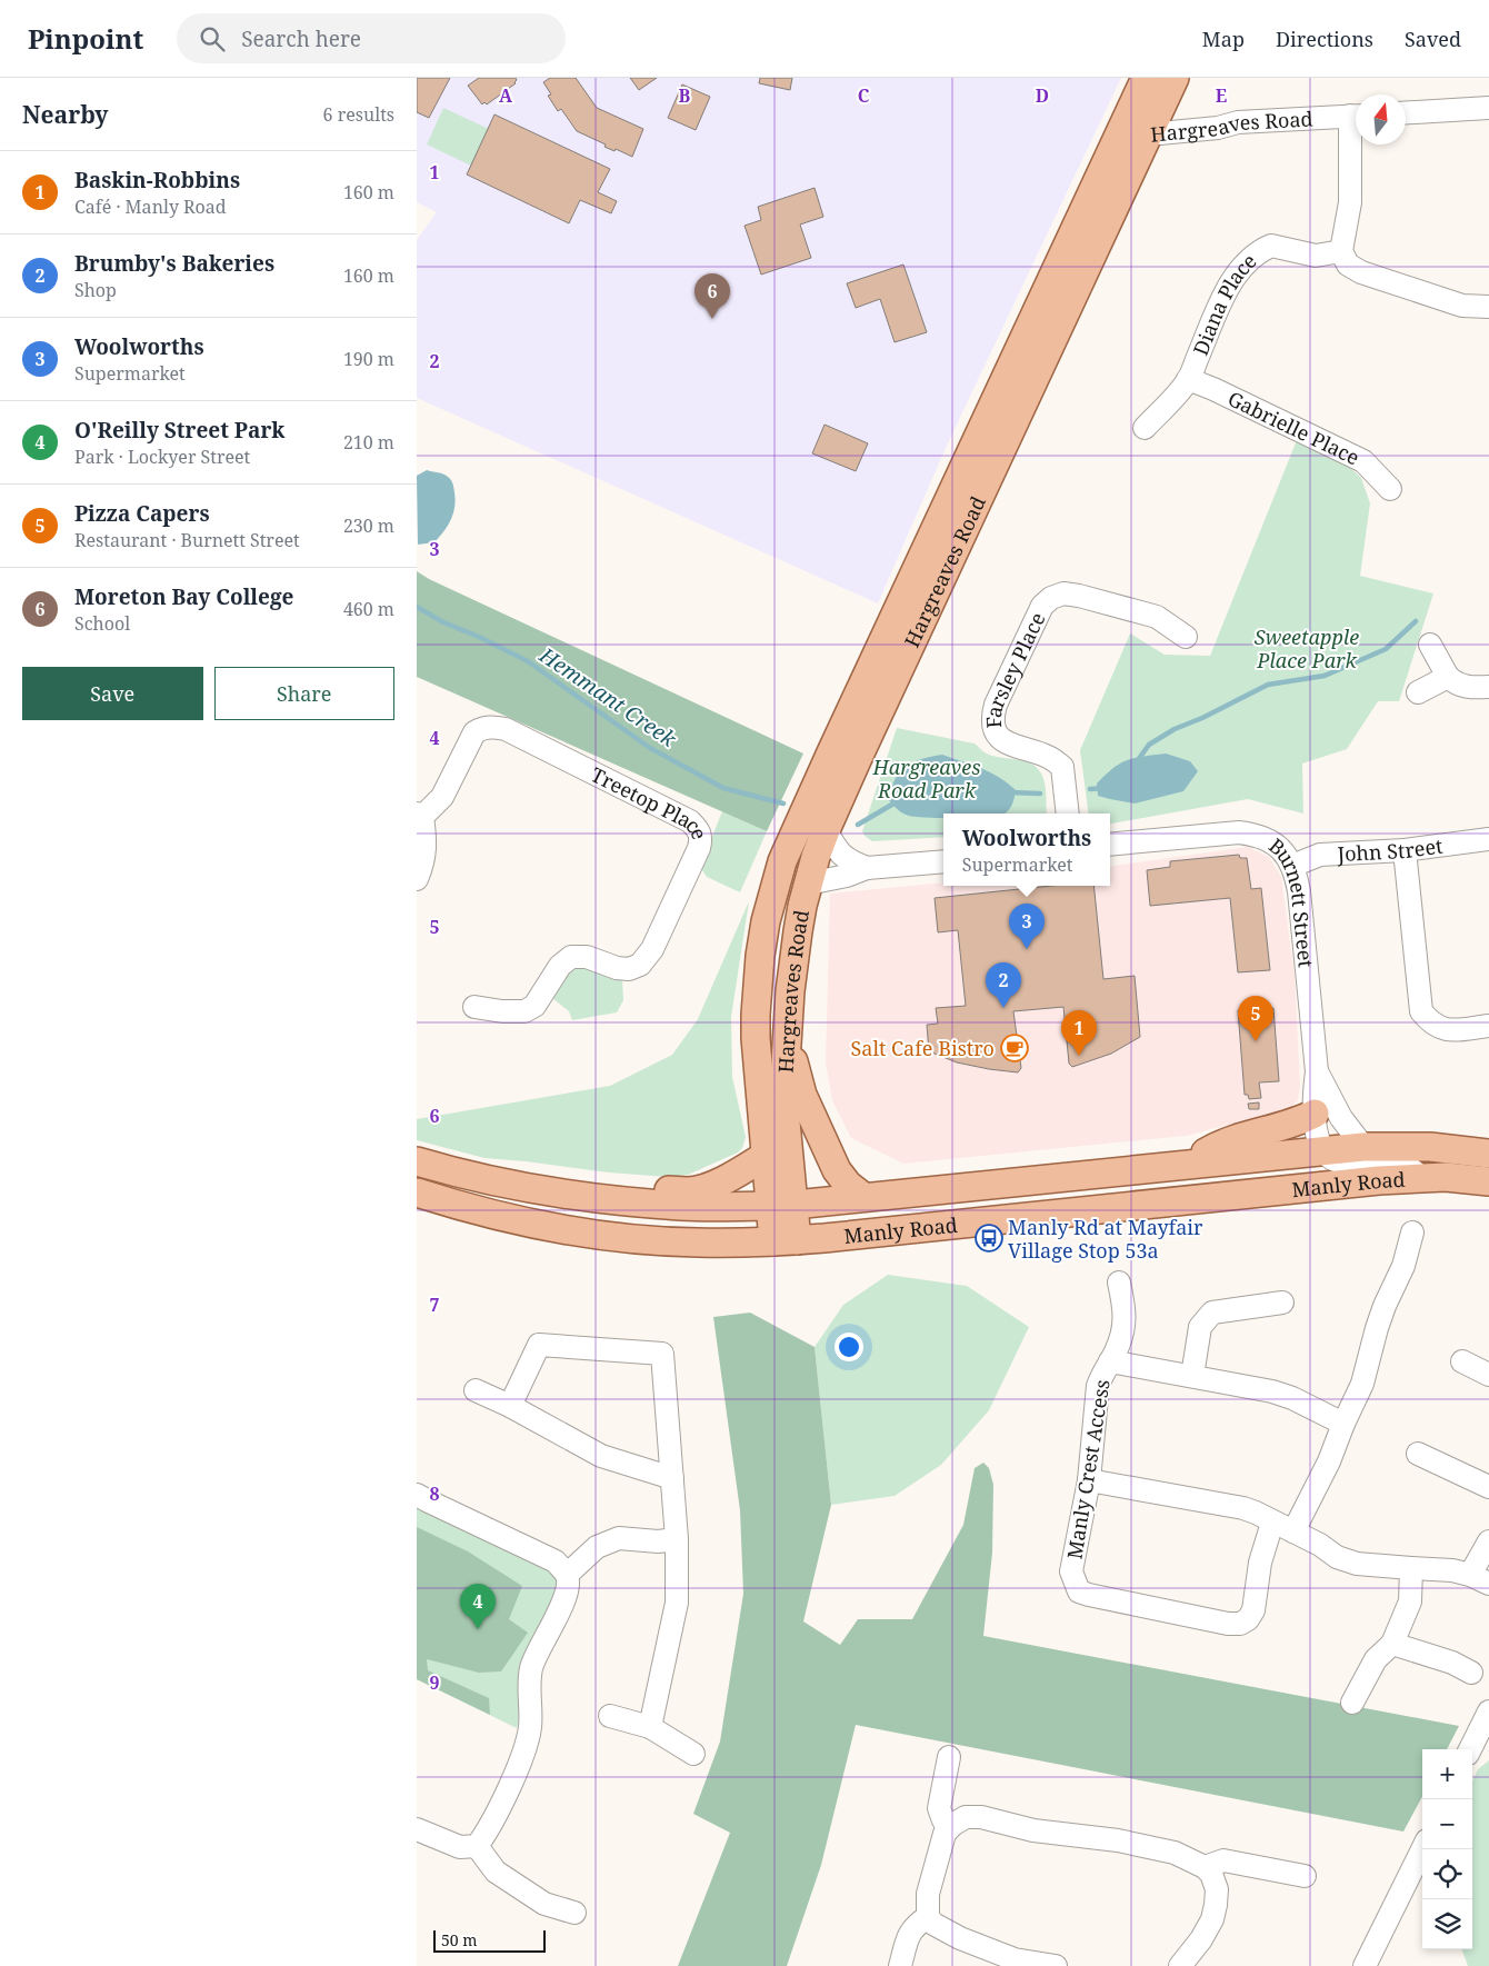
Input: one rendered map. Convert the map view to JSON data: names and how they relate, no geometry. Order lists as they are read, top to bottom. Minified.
{"streets":{"main road":["Hargreaves Road","Manly Road"],"street":["Diana Place","Gabrielle Place","Farsley Place","Treetop Place","John Street","Burnett Street","Manly Crest Access"]},"crossings":[["Hargreaves Road","Manly Road"],["Diana Place","Gabrielle Place"],["John Street","Burnett Street"],["Burnett Street","Manly Road"]],"water":["Hemmant Creek"],"parks":["Sweetapple Place Park","Hargreaves Road Park"],"places":{"cafe":["Salt Cafe Bistro"],"bus stop":["Manly Rd at Mayfair Village Stop 53a"]},"scale_bar":"50 m","north":"top","page":{"header":"Pinpoint","search":"Search here","nav":["Map","Directions","Saved"],"heading":["Nearby","6 results"],"list":[{"mark":"1","name":"Baskin-Robbins","note":"Café · Manly Road","value":"160 m"},{"mark":"2","name":"Brumby's Bakeries","note":"Shop","value":"160 m"},{"mark":"3","name":"Woolworths","note":"Supermarket","value":"190 m"},{"mark":"4","name":"O'Reilly Street Park","note":"Park · Lockyer Street","value":"210 m"},{"mark":"5","name":"Pizza Capers","note":"Restaurant · Burnett Street","value":"230 m"},{"mark":"6","name":"Moreton Bay College","note":"School","value":"460 m"}],"pins":["6","3","2","5","1","4"],"buttons":["Save","Share"],"popup":["Woolworths","Supermarket"],"map_buttons":["+","−"],"scale":"50 m"},"grid":{"columns":["A","B","C","D","E"],"rows":["1","2","3","4","5","6","7","8","9"]}}
